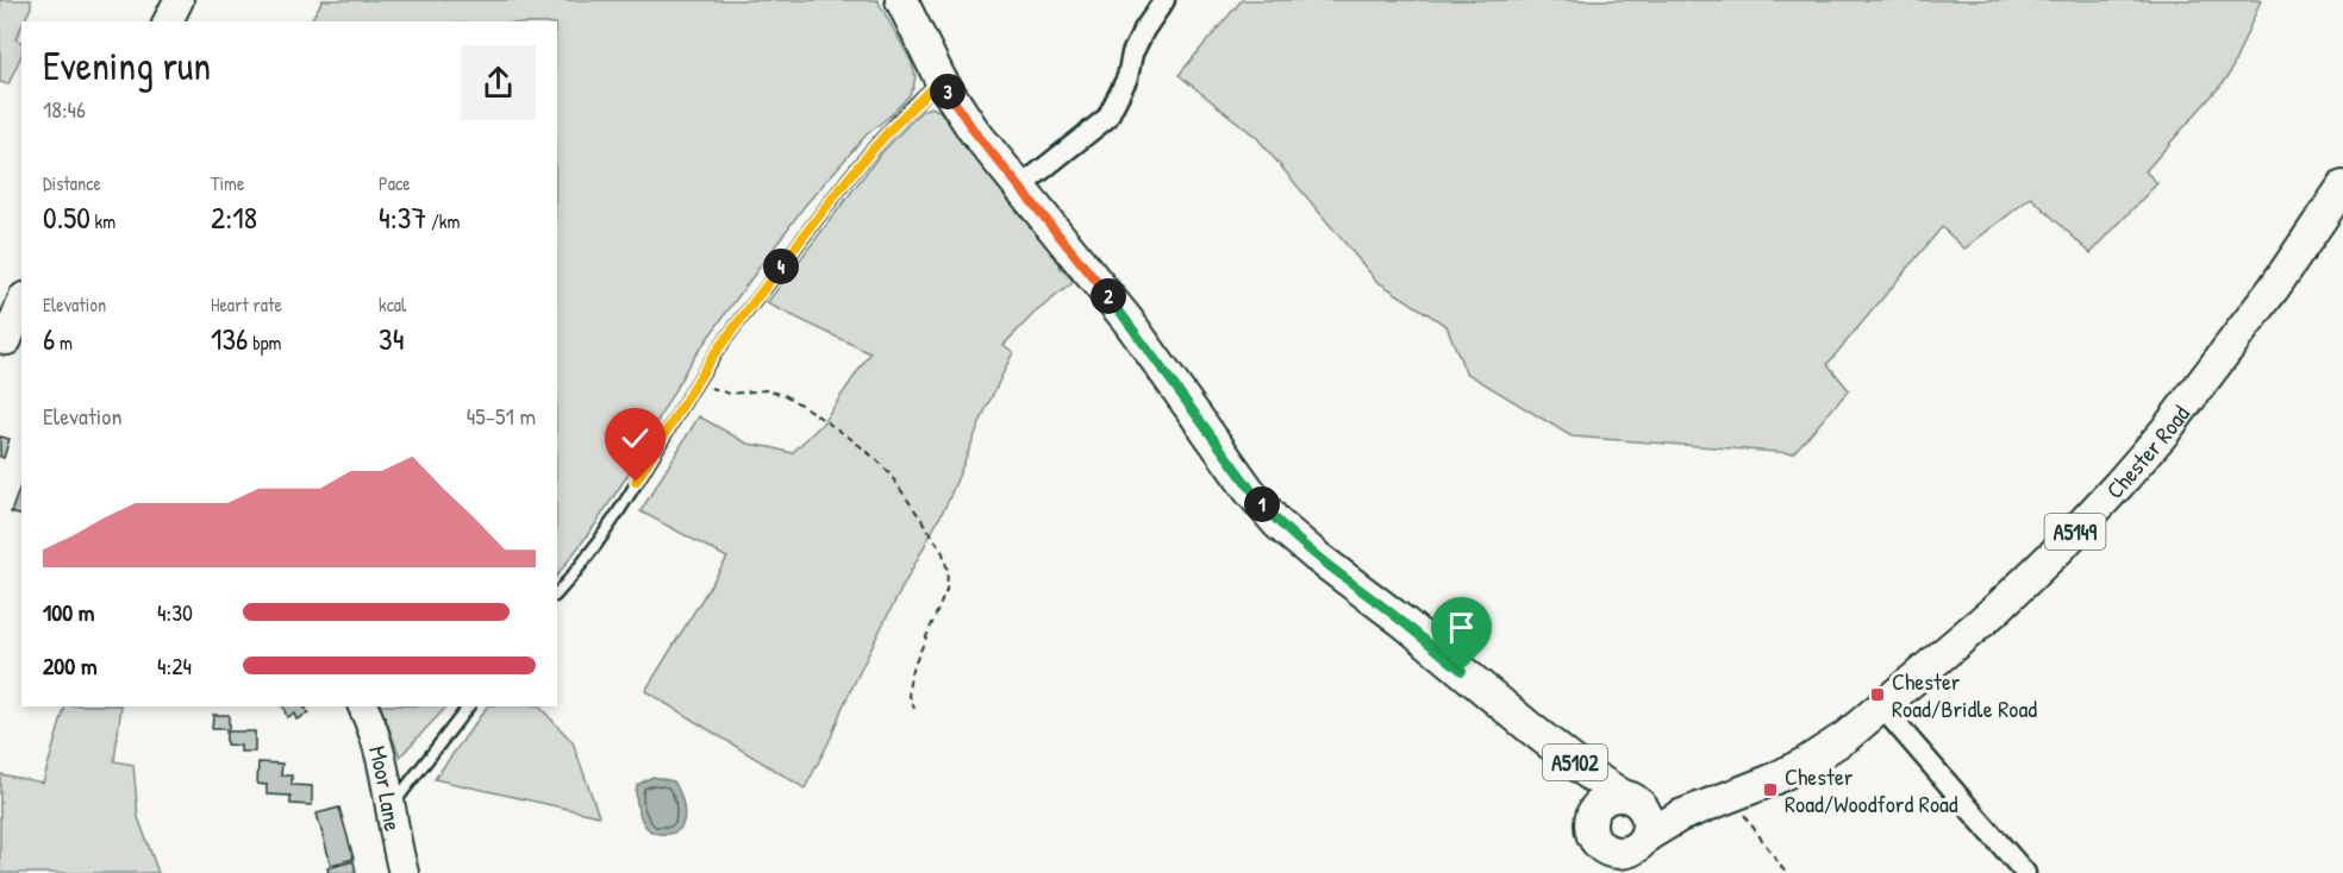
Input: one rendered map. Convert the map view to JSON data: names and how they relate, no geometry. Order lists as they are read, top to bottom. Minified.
{"streets":{"main road":["Chester Road","A5149","A5102"],"street":["Moor Lane"]},"crossings":[["Chester Road","A5102"]],"places":{"transit":["Chester Road/Bridle Road","Chester Road/Woodford Road"]},"page":{"heading":["Evening run","18:46"],"pins":["3","4","2","1"],"stats":[["Distance","0.50 km"],["Time","2:18"],["Pace","4:37 /km"],["Elevation","6 m"],["Heart rate","136 bpm"],["kcal","34"]],"chart":["Elevation","45–51 m"],"list":[{"name":"100 m","note":"4:30"},{"name":"200 m","note":"4:24"}]}}
